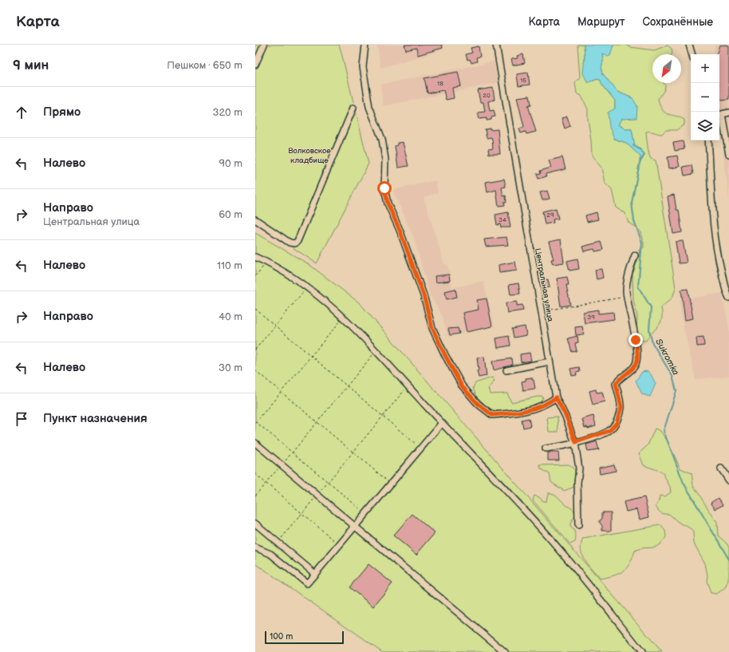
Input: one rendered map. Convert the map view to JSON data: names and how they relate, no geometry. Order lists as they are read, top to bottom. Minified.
{"streets":{"street":["Центральная улица"]},"water":["Sukromka"],"parks":["Волковское кладбище"],"house_numbers":["15","18","20","29","34","39"],"scale_bar":"100 m","north":"bottom left","page":{"header":"Карта","nav":["Карта","Маршрут","Сохранённые"],"heading":["9 мин","Пешком · 650 m"],"map_buttons":["+","−"],"list":[["Прямо","320 m"],["Налево","90 m"],["Направо","Центральная улица","60 m"],["Налево","110 m"],["Направо","40 m"],["Налево","30 m"],"Пункт назначения"],"scale":"100 m"}}
